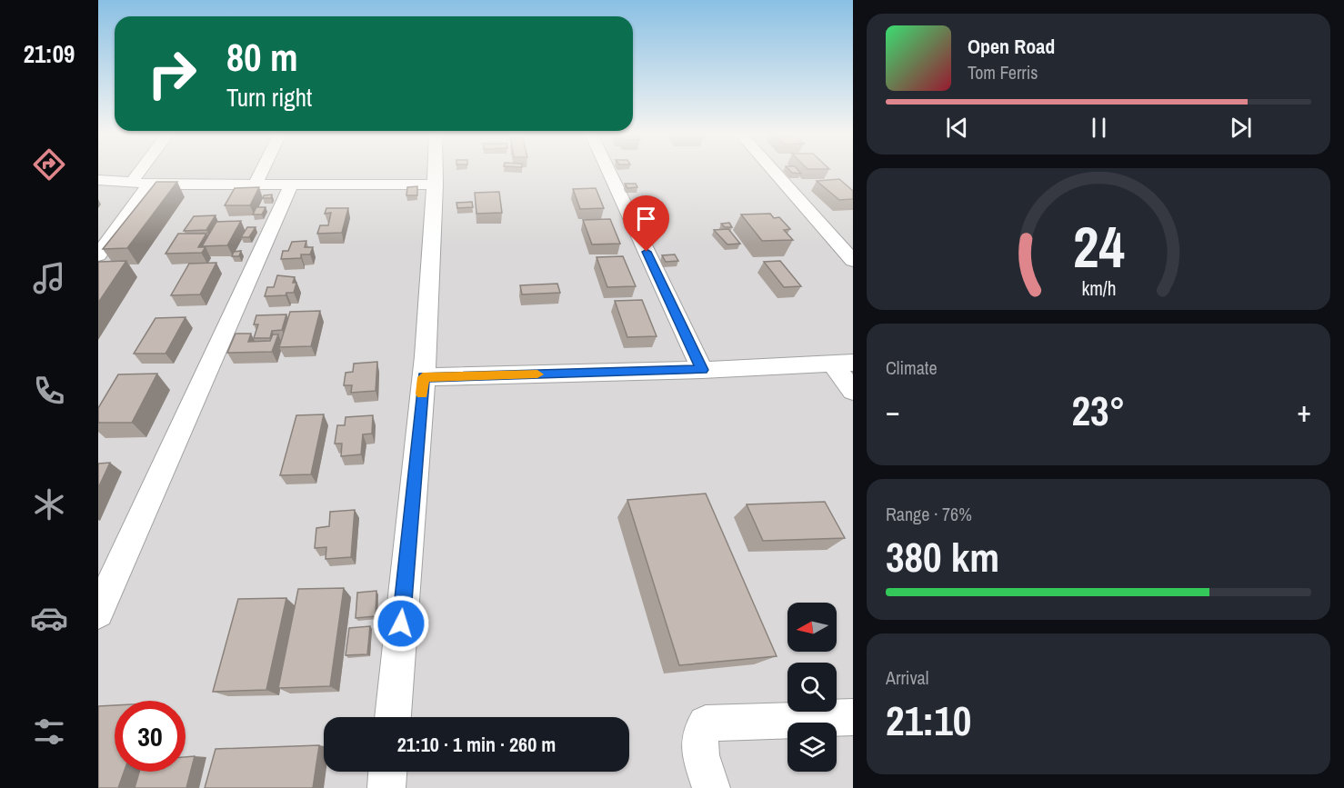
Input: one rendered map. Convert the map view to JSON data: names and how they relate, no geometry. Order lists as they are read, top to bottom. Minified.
{"north":"left","page":{"tabs":"21:09","turn":["80 m","Turn right"],"song":["Open Road","Tom Ferris"],"tile":["Climate",["Range · 76%","380 km"],["Arrival","21:10"]],"heat":["−","23°","+"],"limit":"30","trip":"21:10 · 1 min · 260 m","gauge":["24","km/h"]}}
